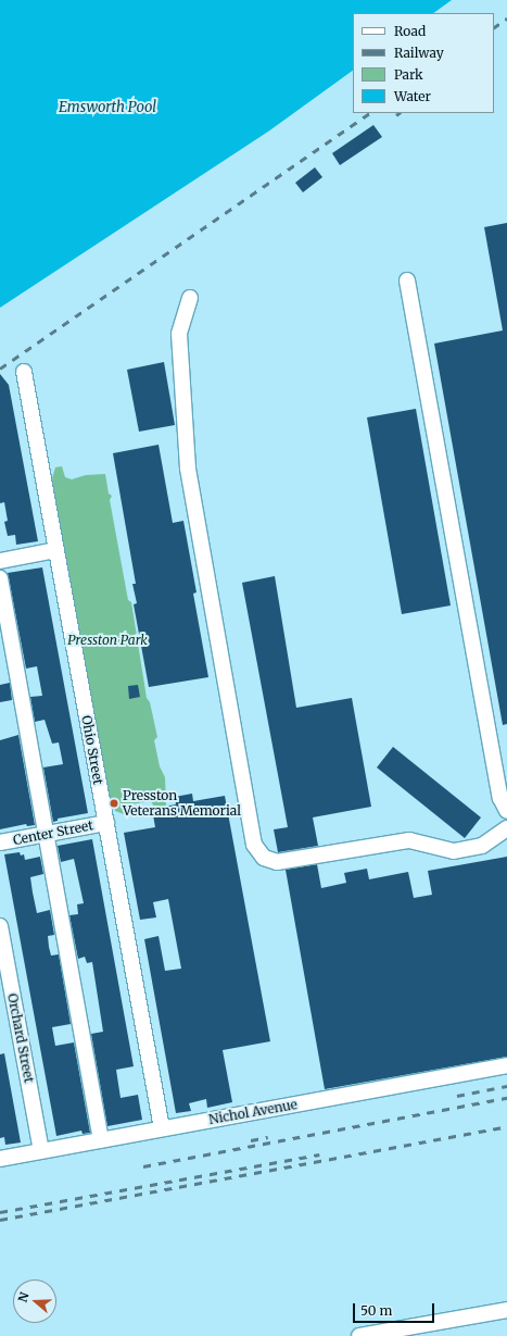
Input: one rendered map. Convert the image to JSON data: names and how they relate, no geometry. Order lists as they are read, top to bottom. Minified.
{"streets":{"street":["Ohio Street","Center Street","Orchard Street","Nichol Avenue"]},"crossings":[["Ohio Street","Center Street"],["Ohio Street","Nichol Avenue"],["Orchard Street","Nichol Avenue"]],"water":["Emsworth Pool"],"parks":["Presston Park"],"places":["Presston Veterans Memorial"],"legend":["Road","Railway","Park","Water"],"scale_bar":"50 m","north":"left"}
